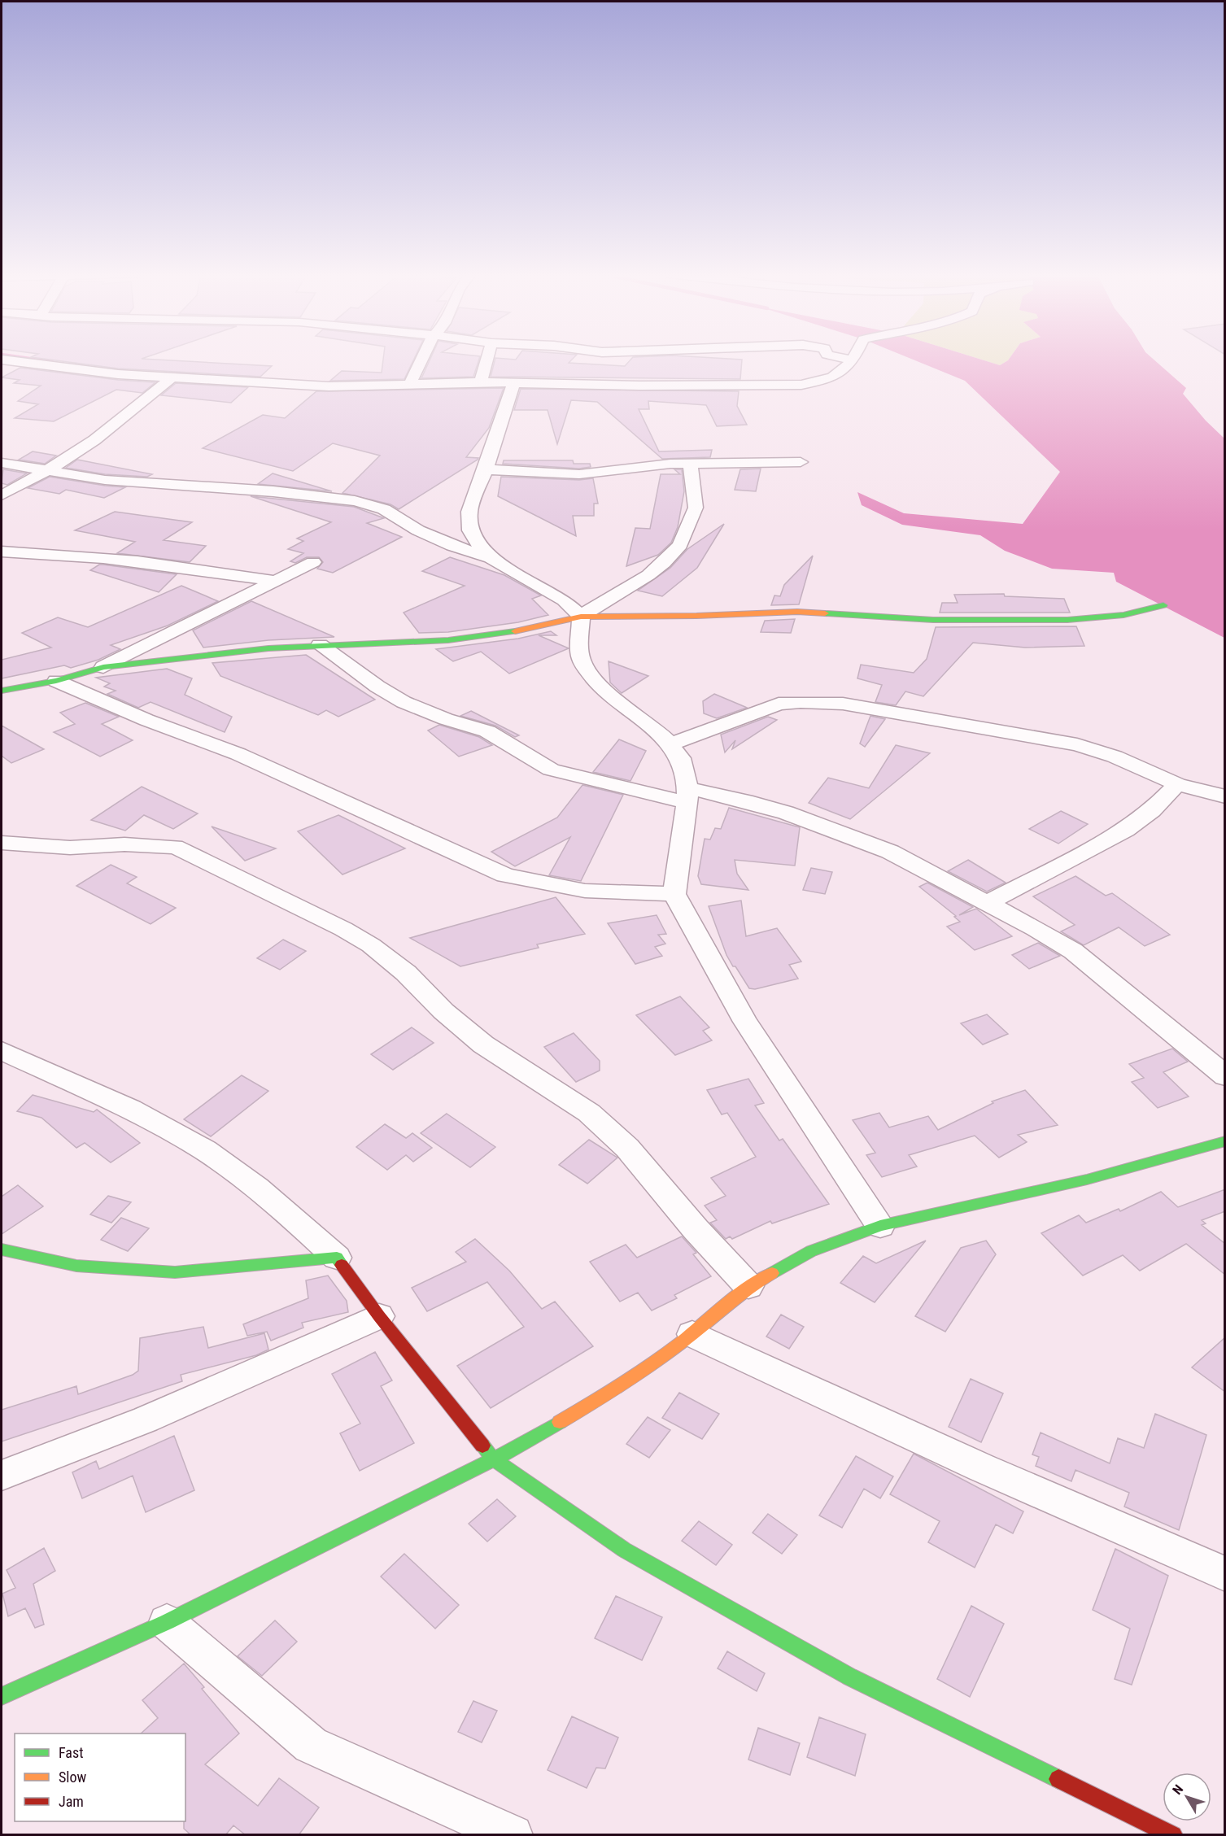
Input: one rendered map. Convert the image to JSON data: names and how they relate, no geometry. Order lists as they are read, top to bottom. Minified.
{"legend":["Fast","Slow","Jam"],"north":"top left"}
